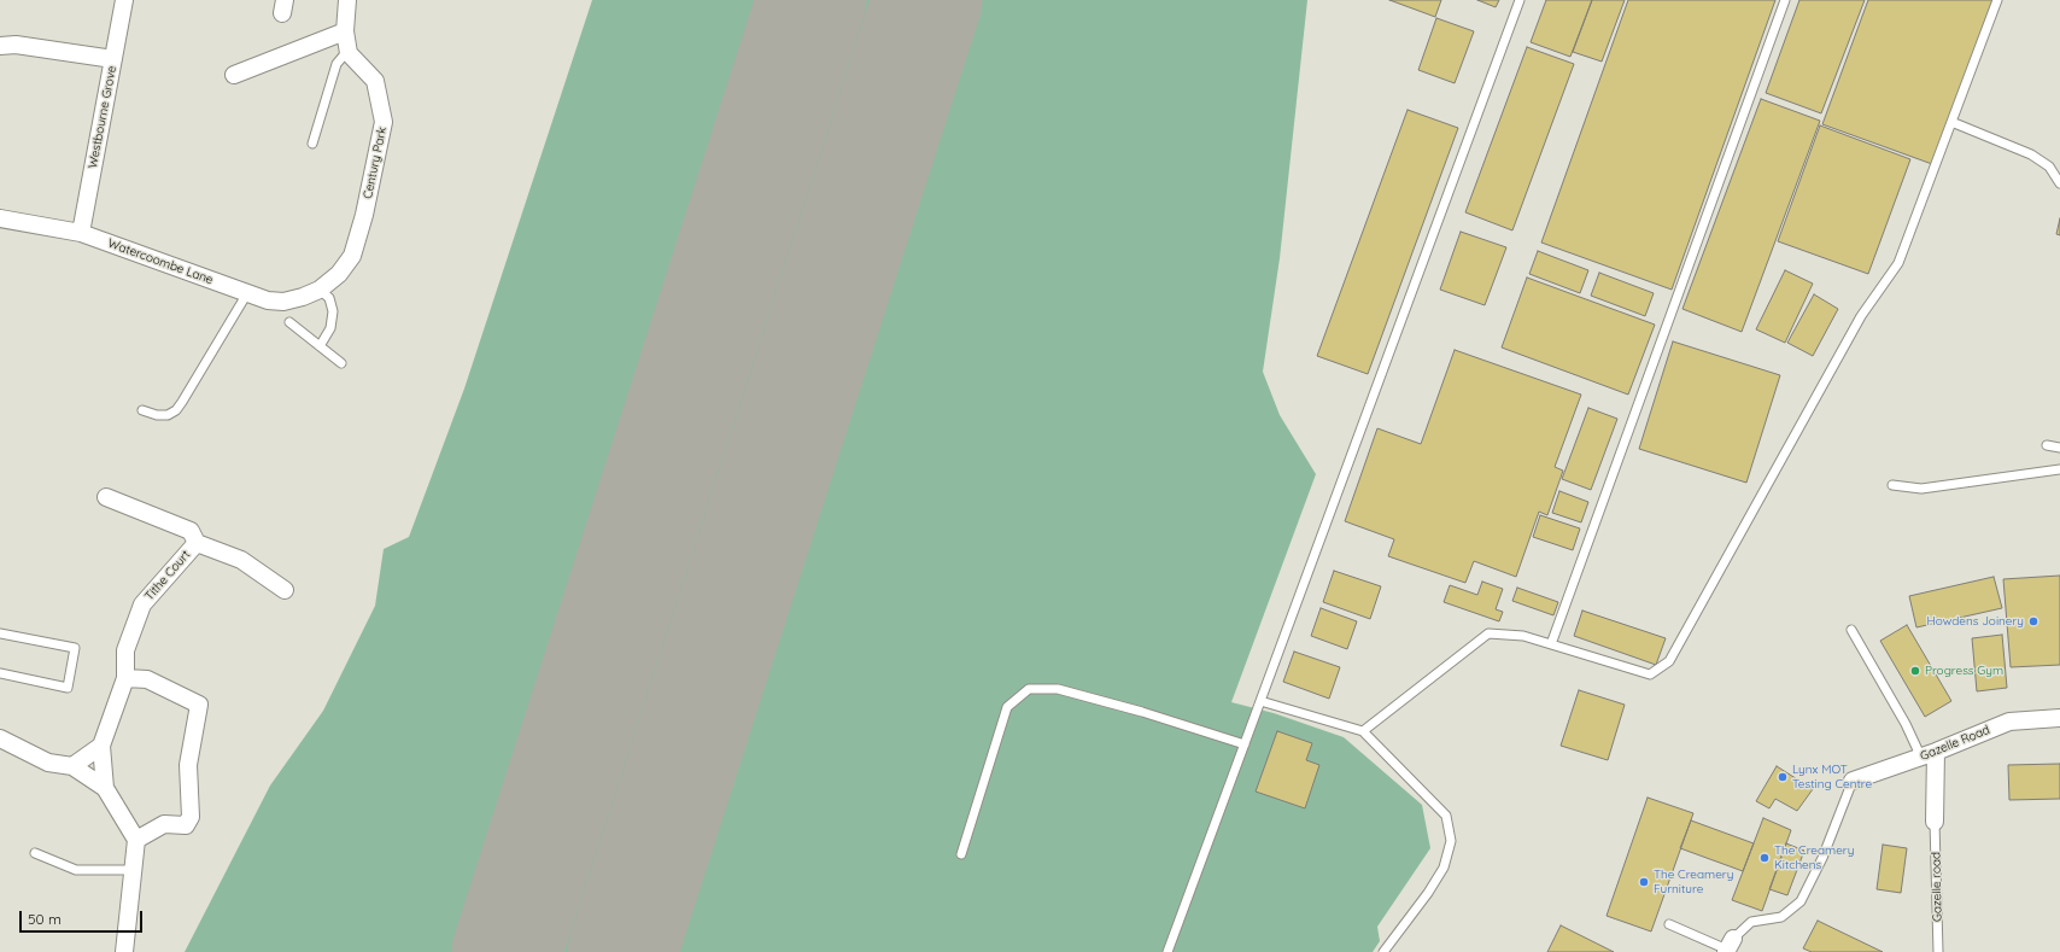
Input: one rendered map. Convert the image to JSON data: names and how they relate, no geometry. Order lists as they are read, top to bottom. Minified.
{"streets":{"street":["Westbourne Grove","Century Park","Watercoombe Lane","Tithe Court","Gazelle Road"],"lane":["Gazelle road"]},"crossings":[["Westbourne Grove","Watercoombe Lane"],["Century Park","Watercoombe Lane"]],"places":["Howdens Joinery","Progress Gym","Lynx MOT Testing Centre","The Creamery Kitchens","The Creamery Furniture"],"scale_bar":"50 m"}
